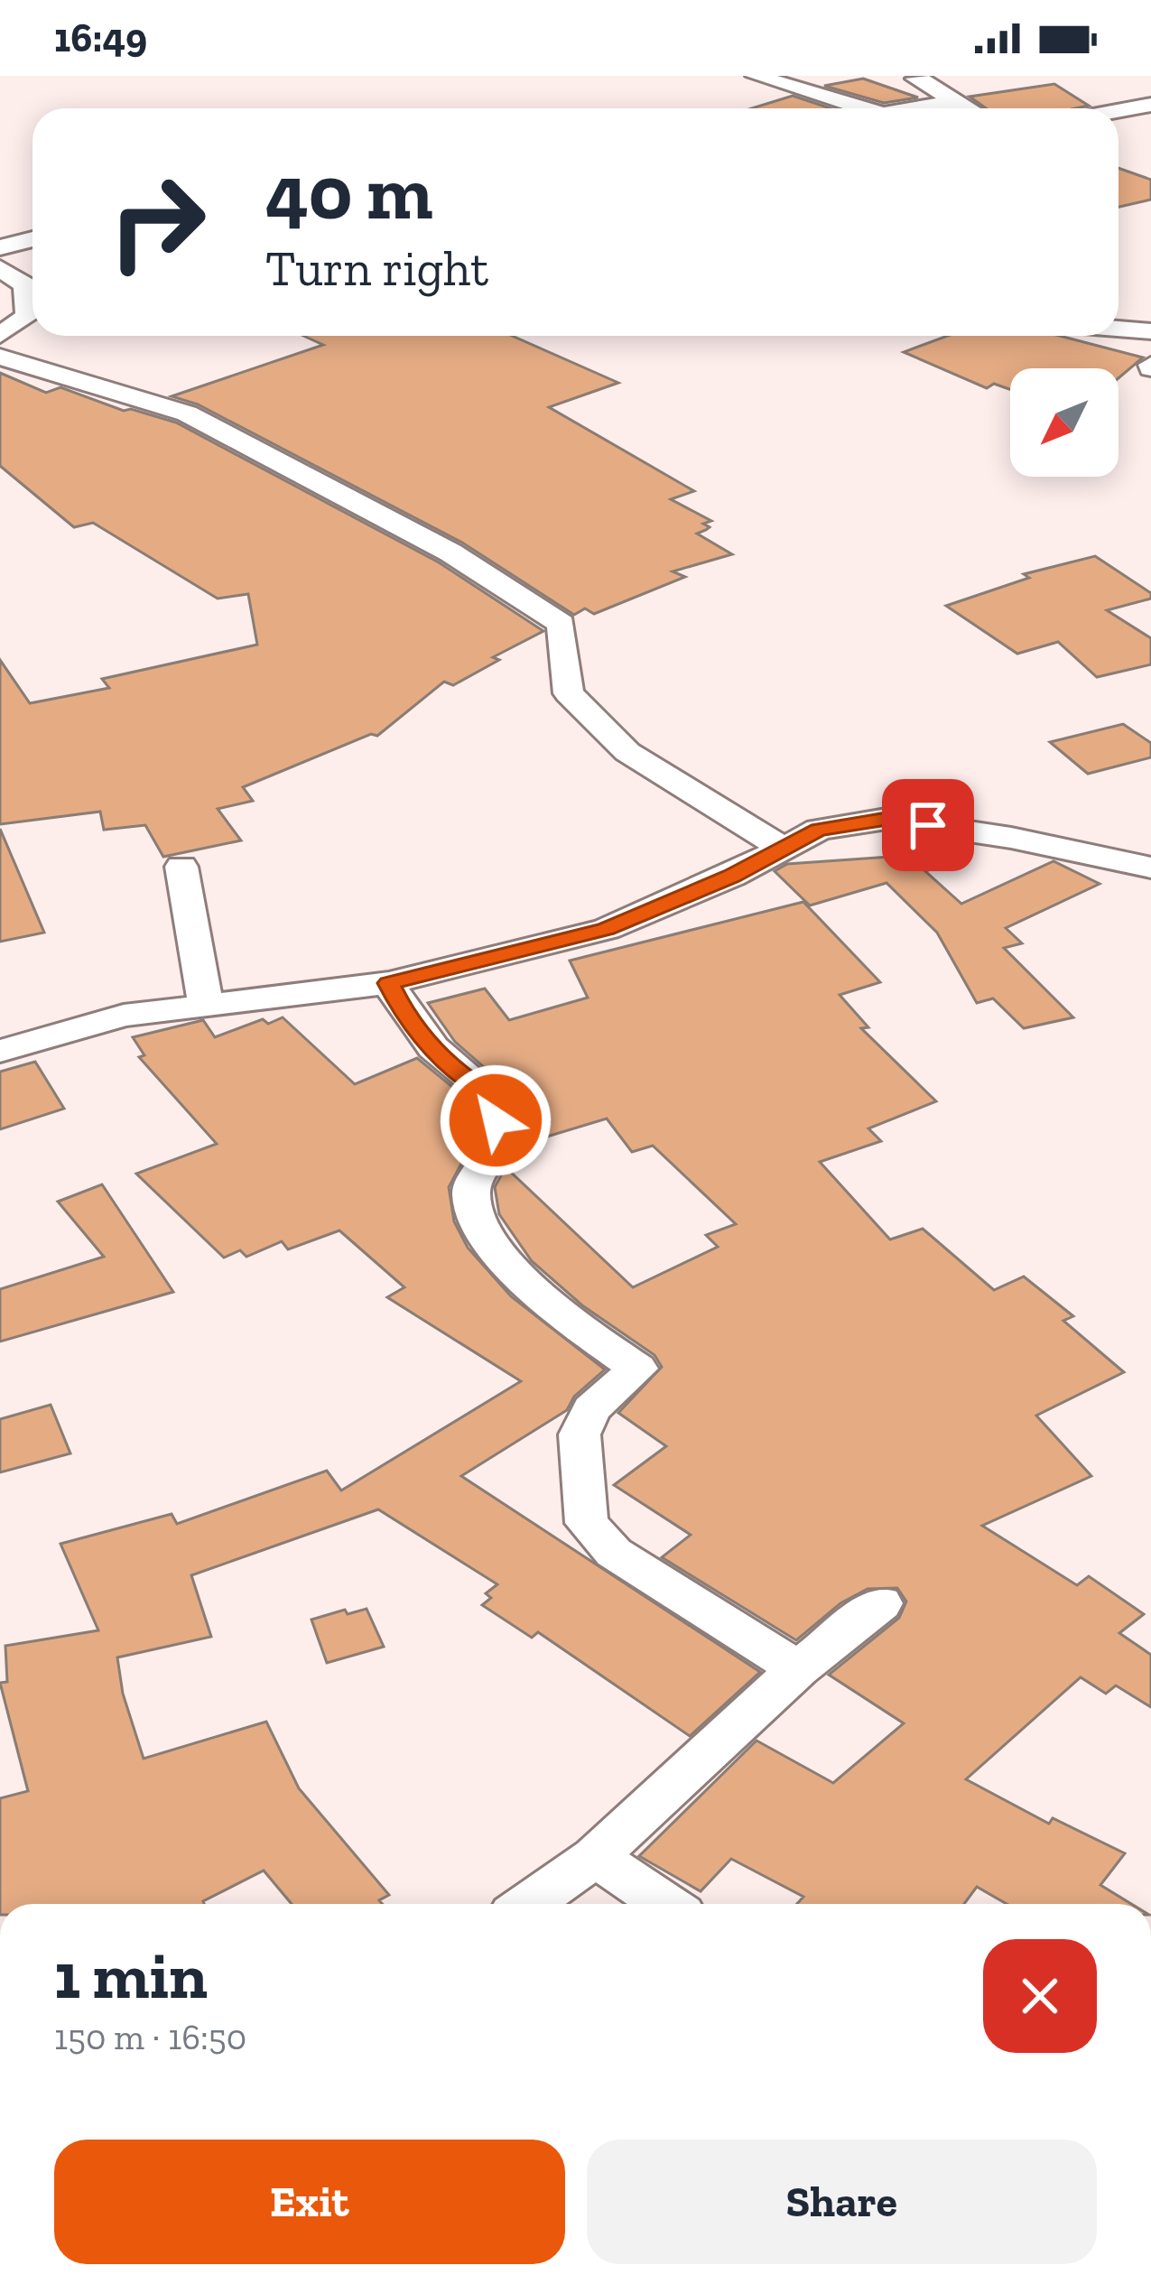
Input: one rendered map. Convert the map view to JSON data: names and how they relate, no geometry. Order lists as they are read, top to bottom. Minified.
{"north":"bottom left","page":{"status":"16:49","turn":["40 m","Turn right"],"heading":["1 min","150 m · 16:50"],"buttons":["Exit","Share"]}}
